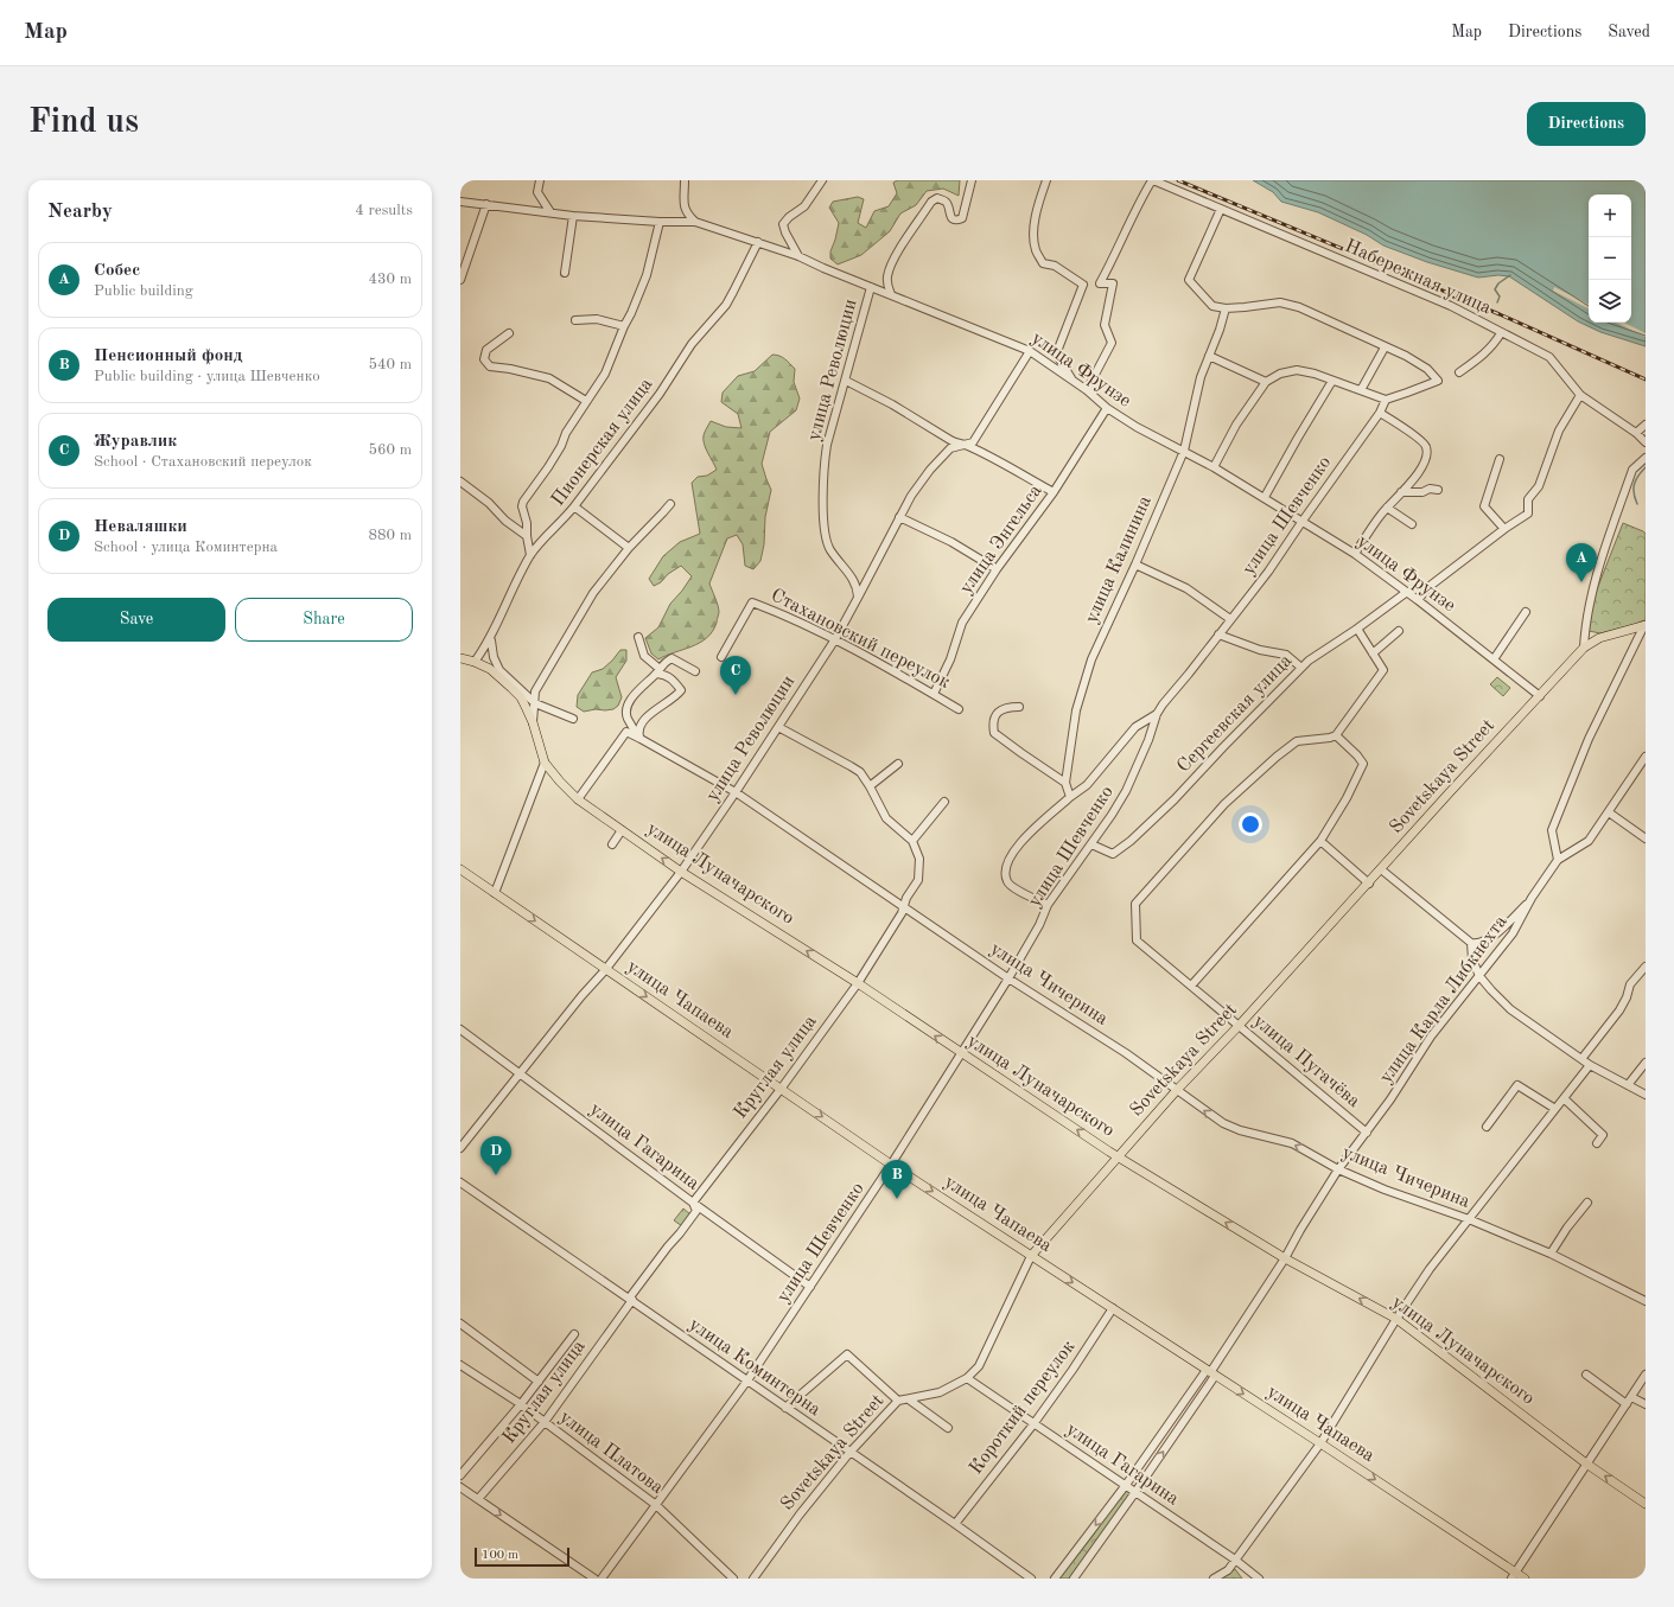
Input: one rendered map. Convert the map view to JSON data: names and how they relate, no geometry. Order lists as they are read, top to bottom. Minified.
{"streets":{"main road":["Sovetskaya Street","улица Луначарского","улица Чапаева"],"street":["Набережная улица","улица Революции","улица Фрунзе","Пионерская улица","улица Шевченко","улица Энгельса","улица Калинина","Стахановский переулок","Сергеевская улица","улица Чичерина","улица Карла Либкнехта","улица Пугачёва","Круглая улица","улица Гагарина","улица Коминтерна","Короткий переулок","улица Платова"]},"crossings":[["улица Революции","улица Фрунзе"],["улица Революции","Стахановский переулок"],["улица Революции","улица Луначарского"],["улица Революции","улица Чичерина"],["улица Революции","улица Чапаева"],["улица Революции","улица Гагарина"],["улица Фрунзе","Пионерская улица"],["улица Фрунзе","улица Шевченко"],["улица Фрунзе","улица Энгельса"],["улица Фрунзе","улица Калинина"],["улица Фрунзе","Сергеевская улица"],["улица Фрунзе","Sovetskaya Street"],["Пионерская улица","улица Луначарского"],["улица Шевченко","улица Калинина"],["улица Шевченко","Сергеевская улица"],["улица Шевченко","улица Луначарского"],["улица Шевченко","улица Чичерина"],["улица Шевченко","улица Чапаева"],["улица Шевченко","улица Гагарина"],["улица Шевченко","улица Коминтерна"],["улица Шевченко","улица Платова"],["улица Энгельса","Стахановский переулок"],["Sovetskaya Street","улица Луначарского"],["Sovetskaya Street","улица Чичерина"],["Sovetskaya Street","улица Чапаева"],["Sovetskaya Street","улица Пугачёва"],["Sovetskaya Street","улица Гагарина"],["Sovetskaya Street","улица Коминтерна"],["улица Луначарского","улица Чичерина"],["улица Луначарского","улица Карла Либкнехта"],["улица Луначарского","Круглая улица"],["улица Чичерина","улица Карла Либкнехта"],["улица Чичерина","Круглая улица"],["улица Чапаева","улица Карла Либкнехта"],["улица Чапаева","Круглая улица"],["улица Чапаева","Короткий переулок"],["улица Карла Либкнехта","улица Пугачёва"],["улица Карла Либкнехта","улица Гагарина"],["Круглая улица","улица Гагарина"],["Круглая улица","улица Коминтерна"],["Круглая улица","улица Платова"],["улица Гагарина","Короткий переулок"],["улица Коминтерна","Короткий переулок"]],"one_way":["улица Луначарского","улица Чапаева"],"scale_bar":"100 m","page":{"header":"Map","nav":["Map","Directions","Saved"],"buttons":["Directions",["Save","Share"]],"title":"Find us","heading":["Nearby","4 results"],"map_buttons":["+","−"],"list":[{"mark":"A","name":"Собес","note":"Public building","value":"430 m"},{"mark":"B","name":"Пенсионный фонд","note":"Public building · улица Шевченко","value":"540 m"},{"mark":"C","name":"Журавлик","note":"School · Стахановский переулок","value":"560 m"},{"mark":"D","name":"Неваляшки","note":"School · улица Коминтерна","value":"880 m"}],"pins":["A","C","D","B"],"scale":"100 m"}}
